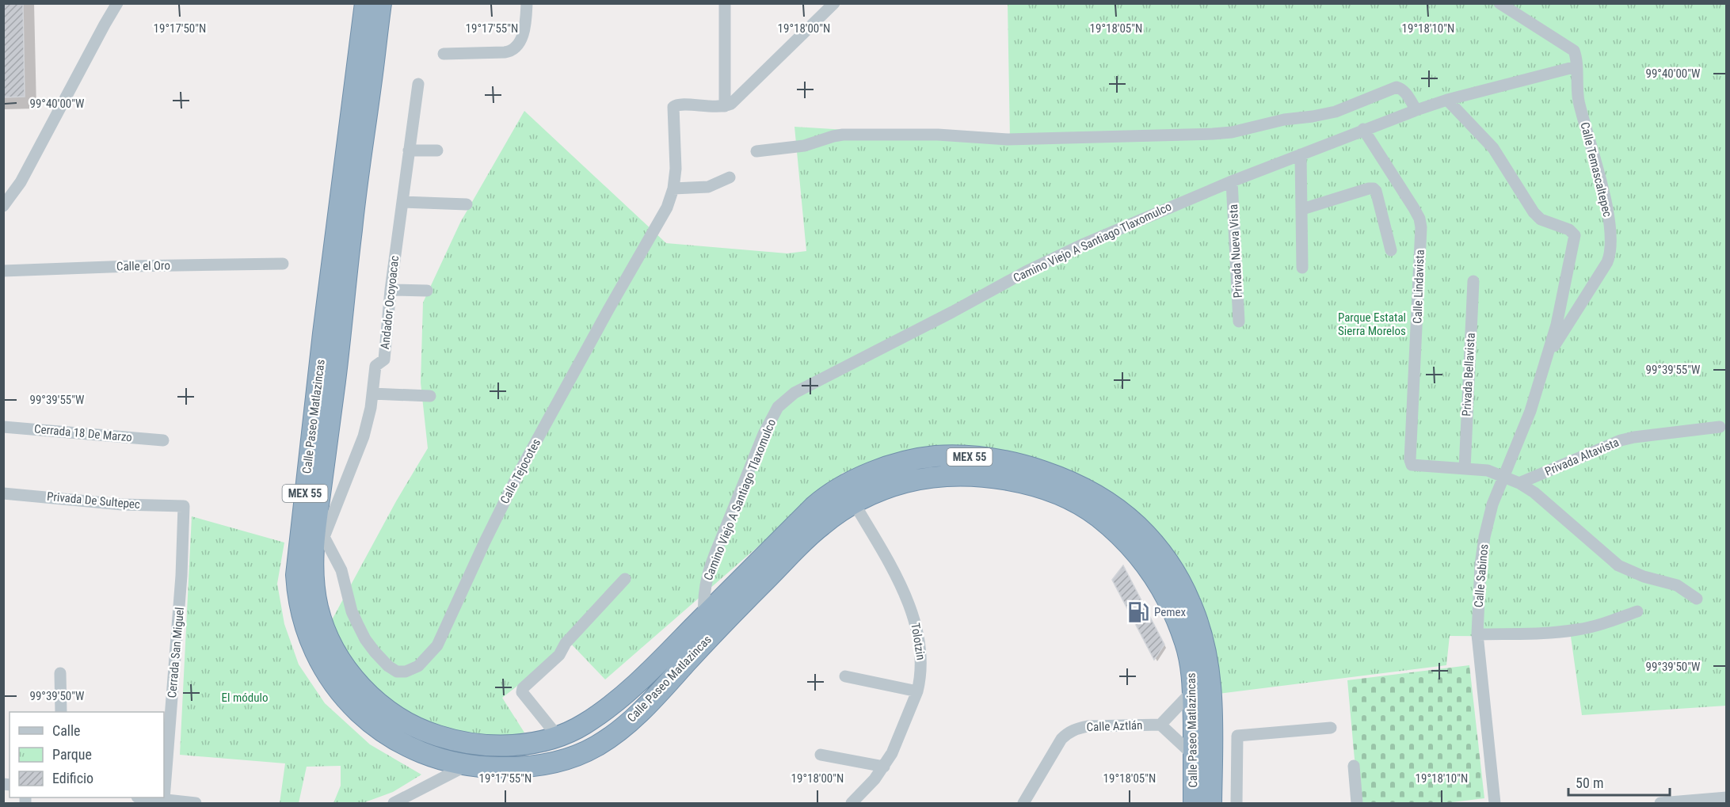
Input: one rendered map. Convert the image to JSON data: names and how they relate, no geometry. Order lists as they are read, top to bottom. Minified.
{"streets":{"highway":["Calle Paseo Matlazincas","MEX 55"],"street":["Calle Temascaltepec","Camino Viejo A Santiago Tlaxomulco","Privada Nueva Vista","Calle el Oro","Calle Lindavista","Andador Ocoyoacac","Privada Bellavista","Cerrada 18 De Marzo","Privada Altavista","Calle Tejocotes","Privada De Sultepec","Calle Sabinos","Tolotzin","Cerrada San Miguel","Calle Aztlán"]},"crossings":[["Calle Temascaltepec","Camino Viejo A Santiago Tlaxomulco"],["Calle Temascaltepec","Calle Sabinos"],["Camino Viejo A Santiago Tlaxomulco","Privada Nueva Vista"],["Camino Viejo A Santiago Tlaxomulco","Calle Lindavista"],["Camino Viejo A Santiago Tlaxomulco","Calle Paseo Matlazincas"],["Calle Lindavista","Privada Bellavista"],["Andador Ocoyoacac","Calle Paseo Matlazincas"],["Andador Ocoyoacac","Calle Tejocotes"],["Calle Paseo Matlazincas","Calle Tejocotes"],["Calle Paseo Matlazincas","Tolotzin"],["Privada De Sultepec","Cerrada San Miguel"]],"parks":["Parque Estatal Sierra Morelos","El módulo"],"places":{"fuel station":["Pemex"]},"legend":["Calle","Parque","Edificio"],"scale_bar":"50 m","coordinates":["19°17'50\"N","19°17'55\"N","19°18'00\"N","19°18'05\"N","19°18'10\"N","99°40'00\"W","99°39'55\"W","99°39'50\"W"]}
